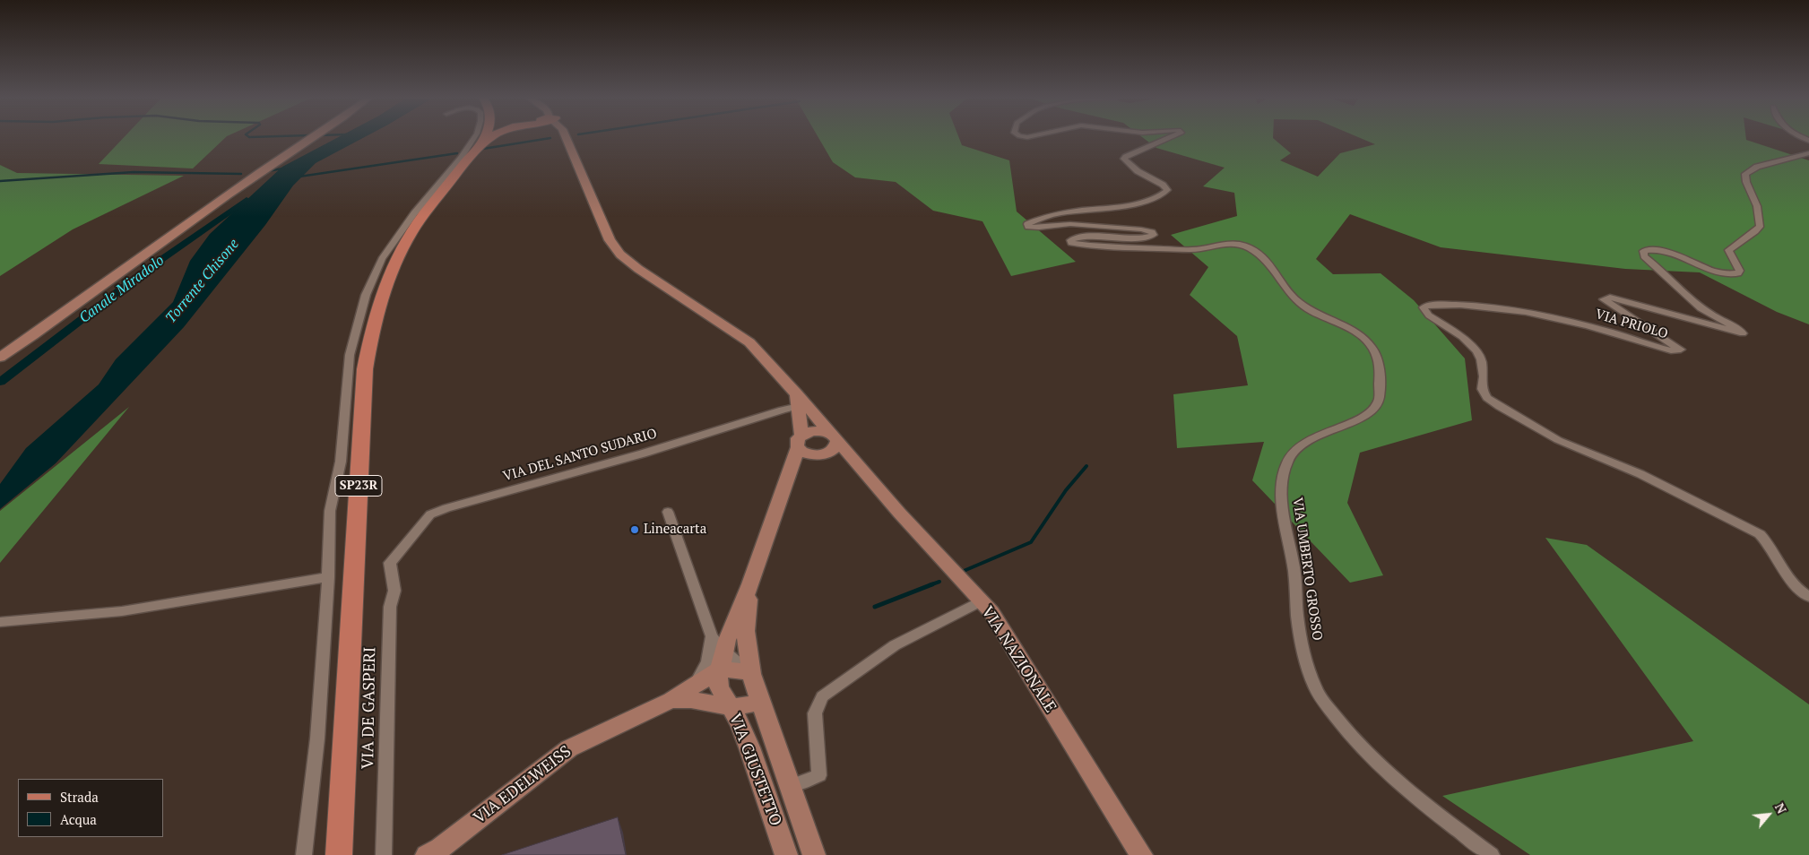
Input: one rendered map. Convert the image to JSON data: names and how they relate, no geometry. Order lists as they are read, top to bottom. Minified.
{"streets":{"main road":["SP23R","VIA NAZIONALE","VIA GIUSTETTO","VIA EDELWEISS"],"street":["VIA PRIOLO","VIA DEL SANTO SUDARIO","VIA UMBERTO GROSSO","VIA DE GASPERI"]},"crossings":[["VIA DEL SANTO SUDARIO","VIA NAZIONALE"],["VIA DEL SANTO SUDARIO","VIA DE GASPERI"],["VIA GIUSTETTO","VIA EDELWEISS"]],"water":["Torrente Chisone","Canale Miradolo"],"places":["Lineacarta"],"legend":["Strada","Acqua"],"north":"top right"}
